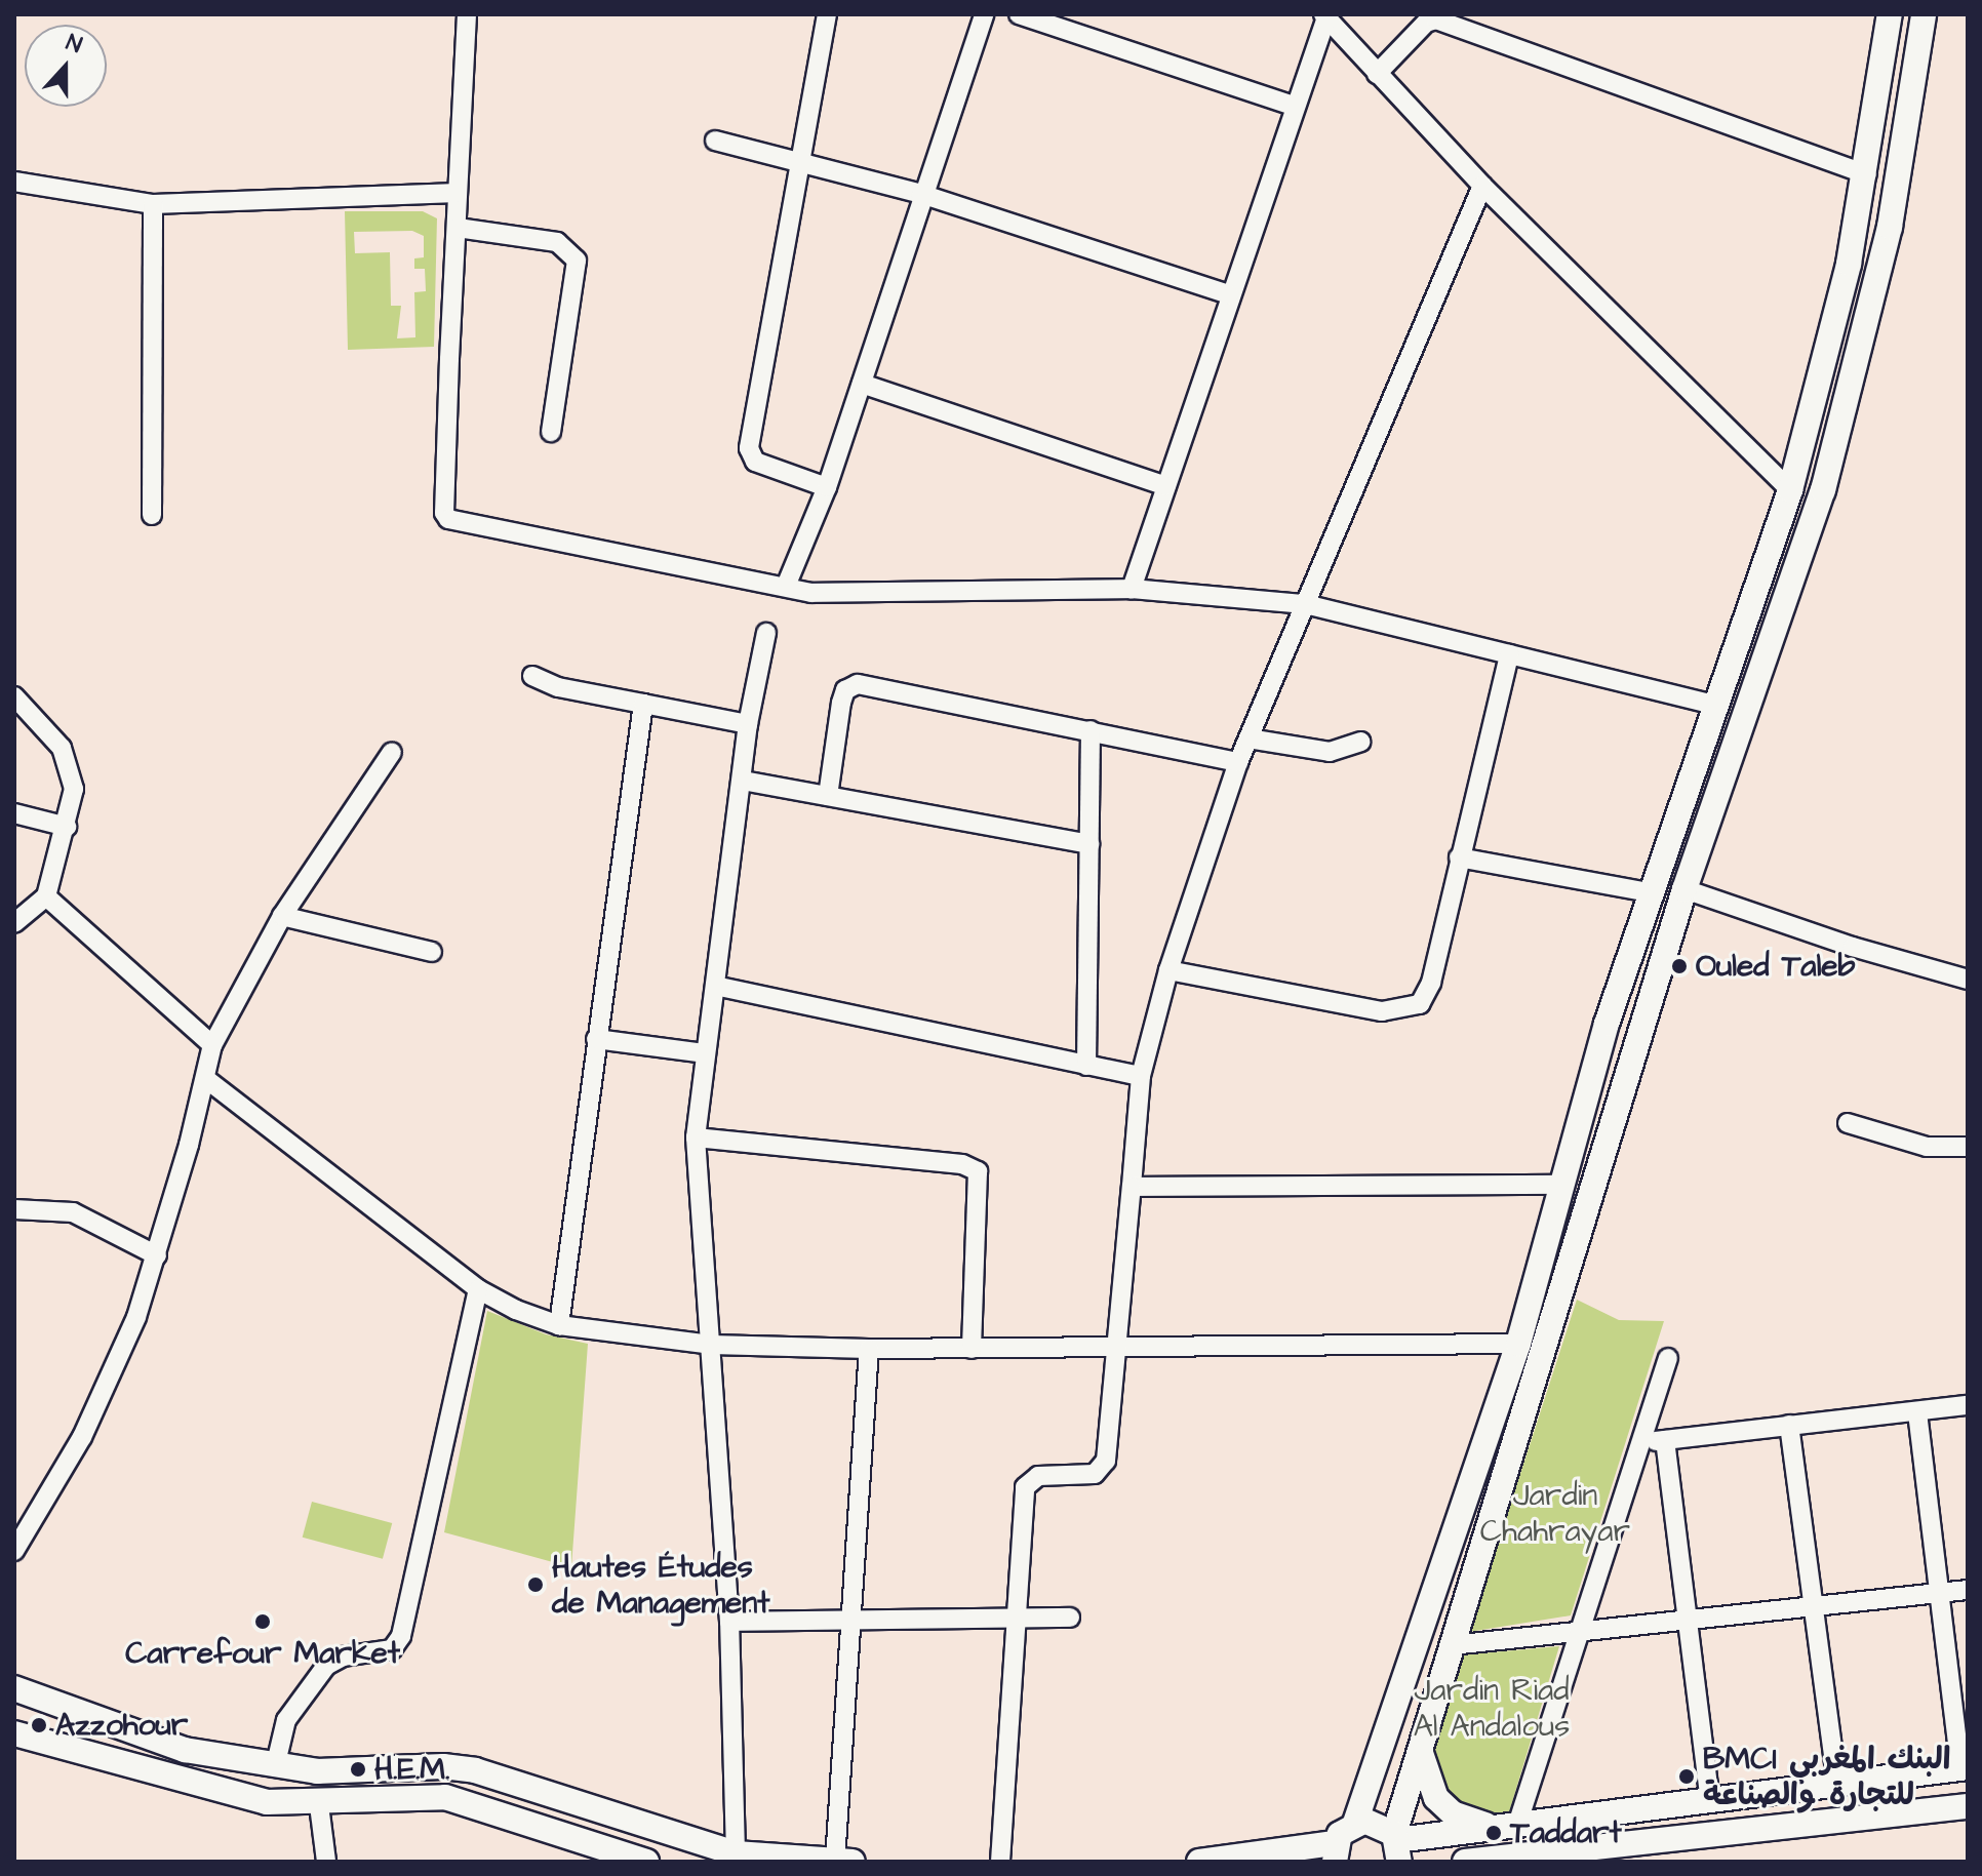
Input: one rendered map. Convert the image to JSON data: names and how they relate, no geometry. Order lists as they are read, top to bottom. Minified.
{"parks":["Jardin Chahrayar","Jardin Riad Al Andalous"],"places":["Ouled Taleb","Hautes Études de Management","Carrefour Market","Azzohour","H.E.M.","BMCI البنك المغربي للتجارة والصناعة","Taddart"],"north":"top"}
